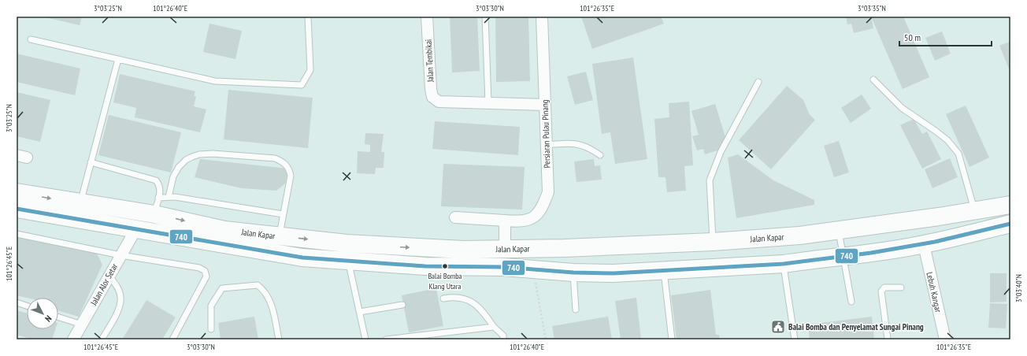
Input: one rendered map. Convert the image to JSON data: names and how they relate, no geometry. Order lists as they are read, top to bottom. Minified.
{"streets":{"highway":["Jalan Kapar"],"street":["Jalan Tembikai","Persiaran Pulau Pinang","Jalan Alor Setar","Lebuh Kangar"]},"crossings":[["Jalan Kapar","Jalan Alor Setar"],["Jalan Kapar","Lebuh Kangar"]],"places":{"other":["Balai Bomba Klang Utara"],"public building":["Balai Bomba dan Penyelamat Sungai Pinang"]},"lines":["transit line 740"],"scale_bar":"50 m","north":"bottom right","coordinates":["3°03'25\"N","101°26'40\"E","3°03'30\"N","101°26'35\"E","3°03'35\"N","101°26'45\"E","3°03'40\"N"]}
